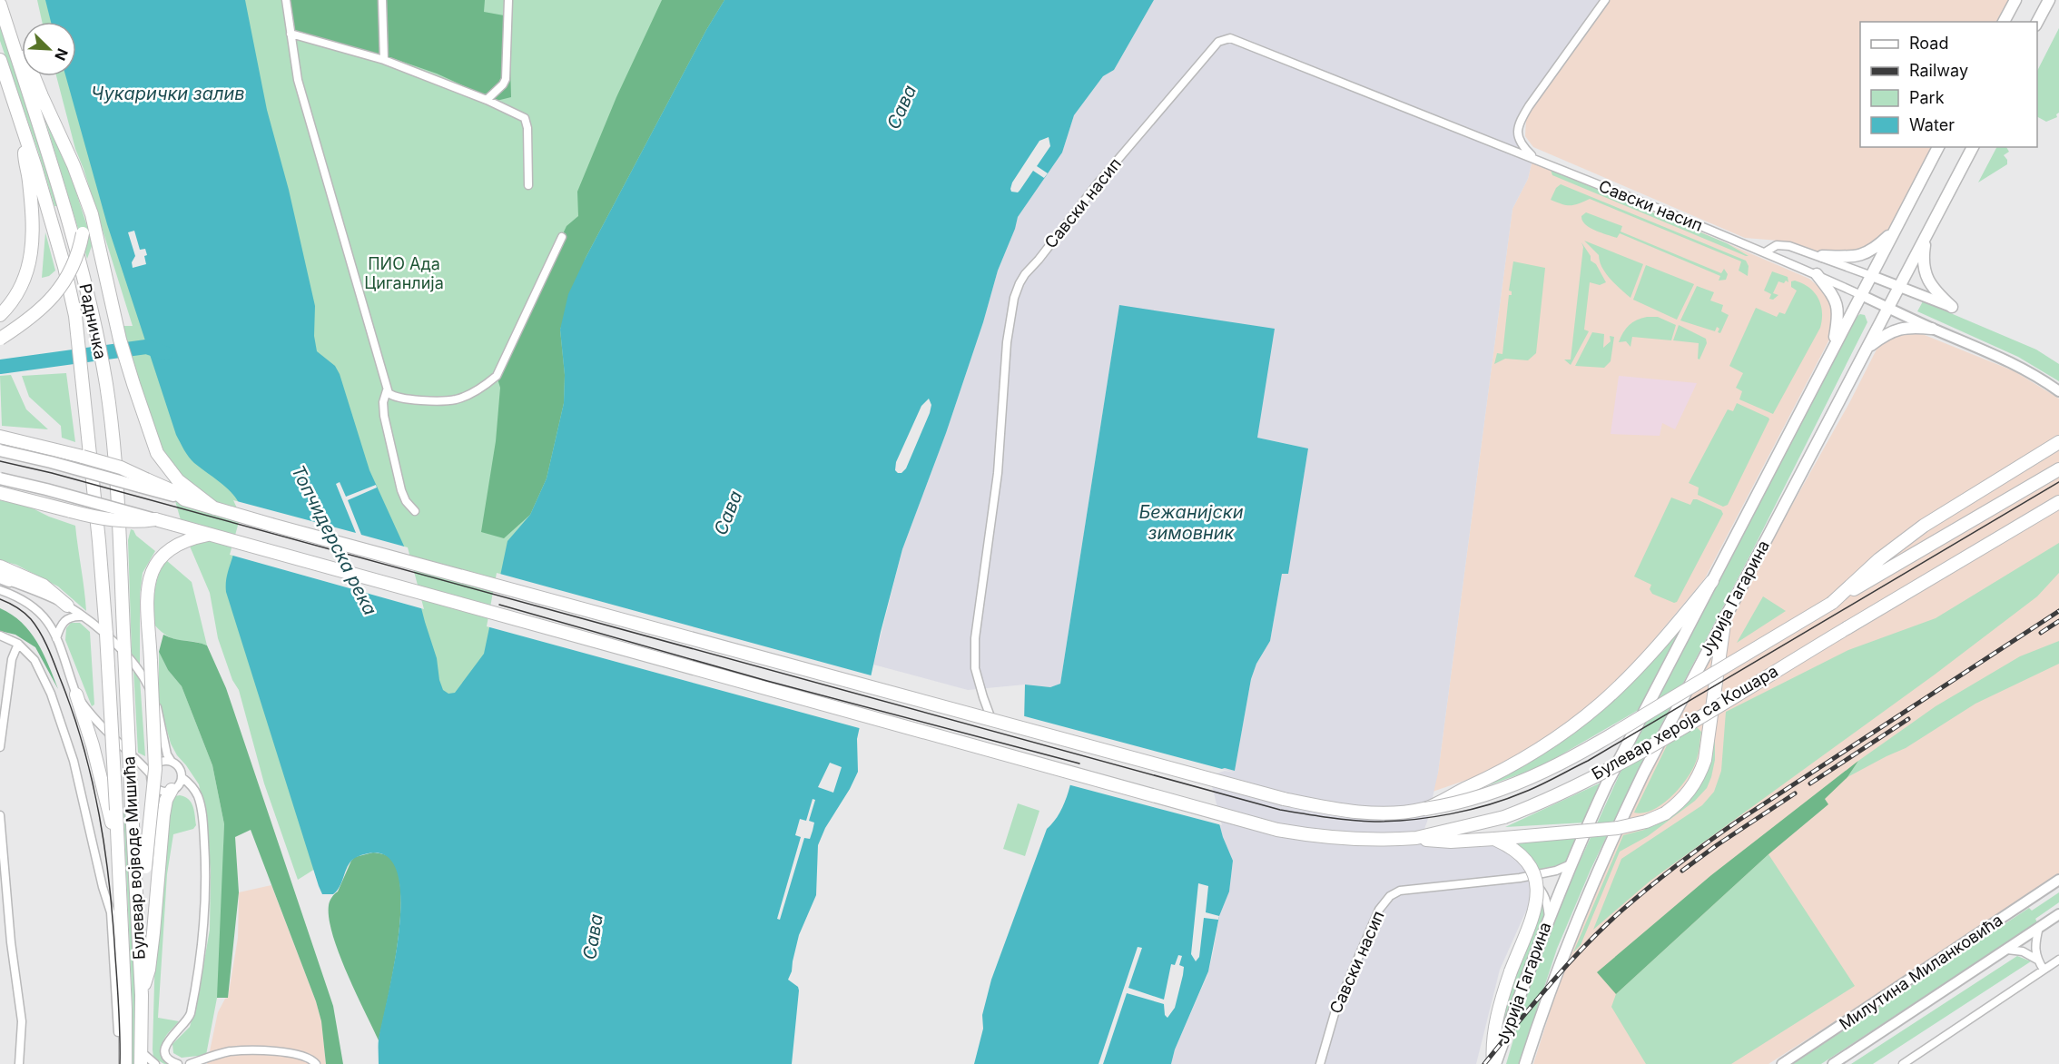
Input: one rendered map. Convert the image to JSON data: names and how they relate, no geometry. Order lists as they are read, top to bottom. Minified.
{"streets":{"main road":["Радничка","Јурија Гагарина","Булевар хероја са Кошара","Булевар војводе Мишића"],"street":["Савски насип","Милутина Миланковића"]},"crossings":[["Савски насип","Јурија Гагарина"],["Радничка","Булевар војводе Мишића"]],"water":["Чукарички залив","Сава","Бежанијски зимовник","Топчидерска река"],"parks":["ПИО Ада Циганлија"],"legend":["Road","Railway","Park","Water"],"north":"bottom right"}
